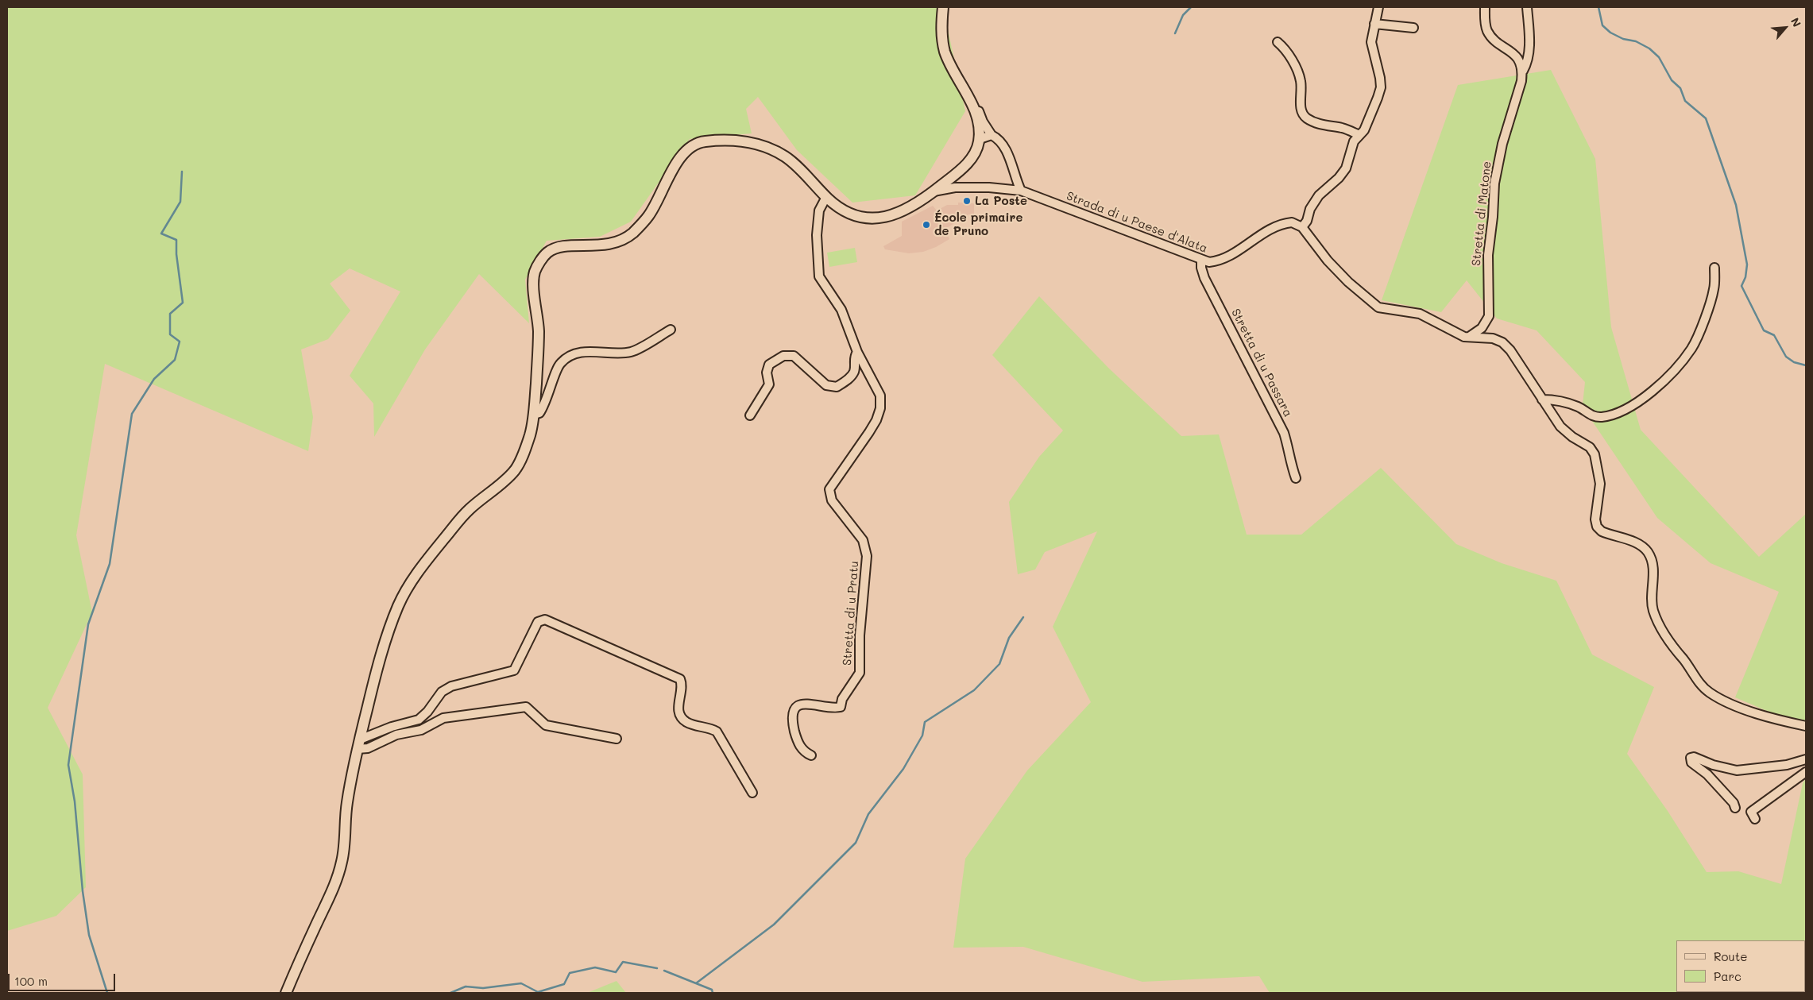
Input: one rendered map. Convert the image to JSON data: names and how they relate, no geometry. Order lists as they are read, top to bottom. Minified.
{"streets":{"street":["Stretta di Matone","Strada di u Paese d'Alata","Stretta di u Passara","Stretta di u Pratu"]},"crossings":[["Strada di u Paese d'Alata","Stretta di u Passara"]],"places":["La Poste","École primaire de Pruno"],"legend":["Route","Parc"],"scale_bar":"100 m","north":"top right"}
